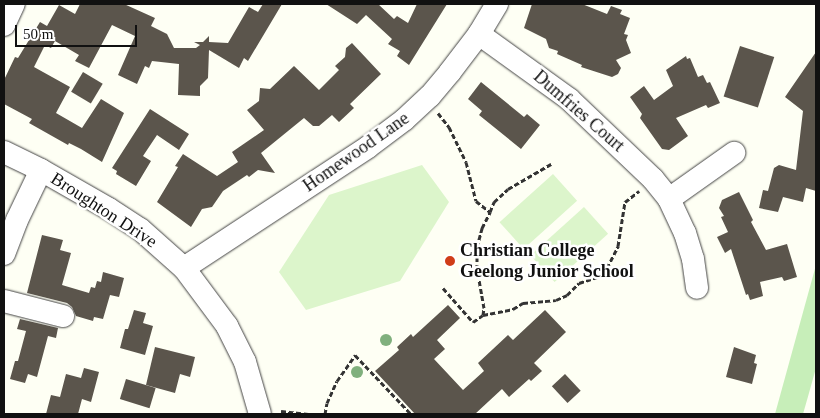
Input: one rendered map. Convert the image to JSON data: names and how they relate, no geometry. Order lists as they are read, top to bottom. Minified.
{"streets":{"street":["Dumfries Court","Homewood Lane","Broughton Drive"]},"crossings":[["Dumfries Court","Homewood Lane"],["Homewood Lane","Broughton Drive"]],"places":["Christian College Geelong Junior School"],"scale_bar":"50 m"}
